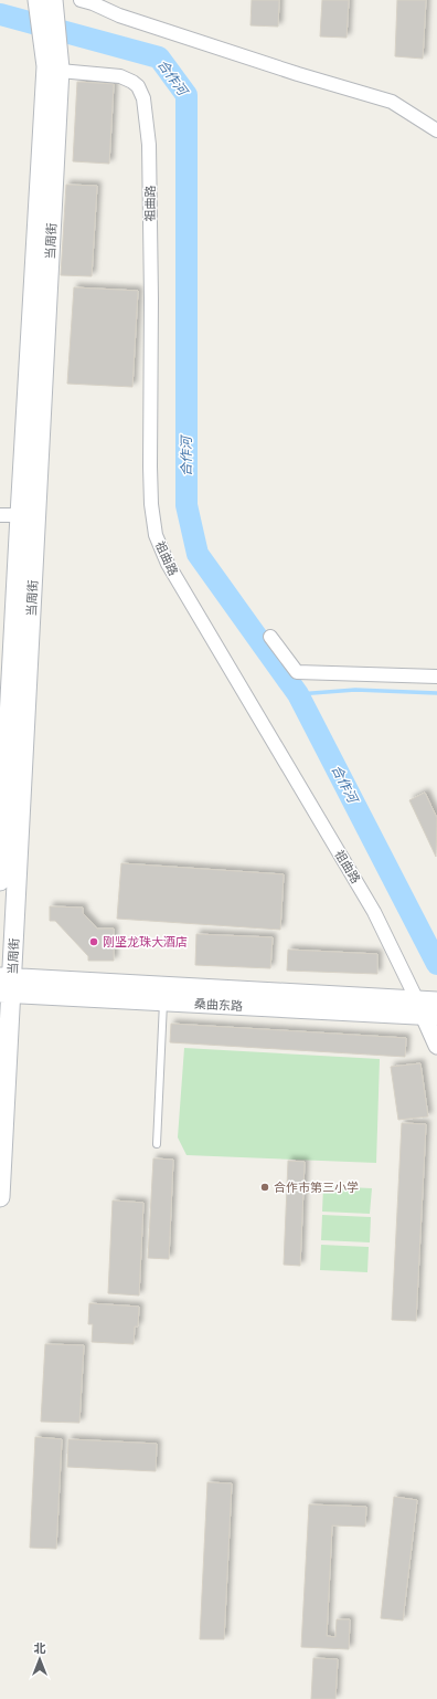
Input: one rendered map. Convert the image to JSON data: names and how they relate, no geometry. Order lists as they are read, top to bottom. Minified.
{"streets":{"main road":["当周街","桑曲东路"],"street":["祖曲路"]},"crossings":[["祖曲路","当周街"],["祖曲路","桑曲东路"],["当周街","桑曲东路"]],"water":["合作河"],"places":["刚坚龙珠大酒店","合作市第三小学"],"north":"top"}
